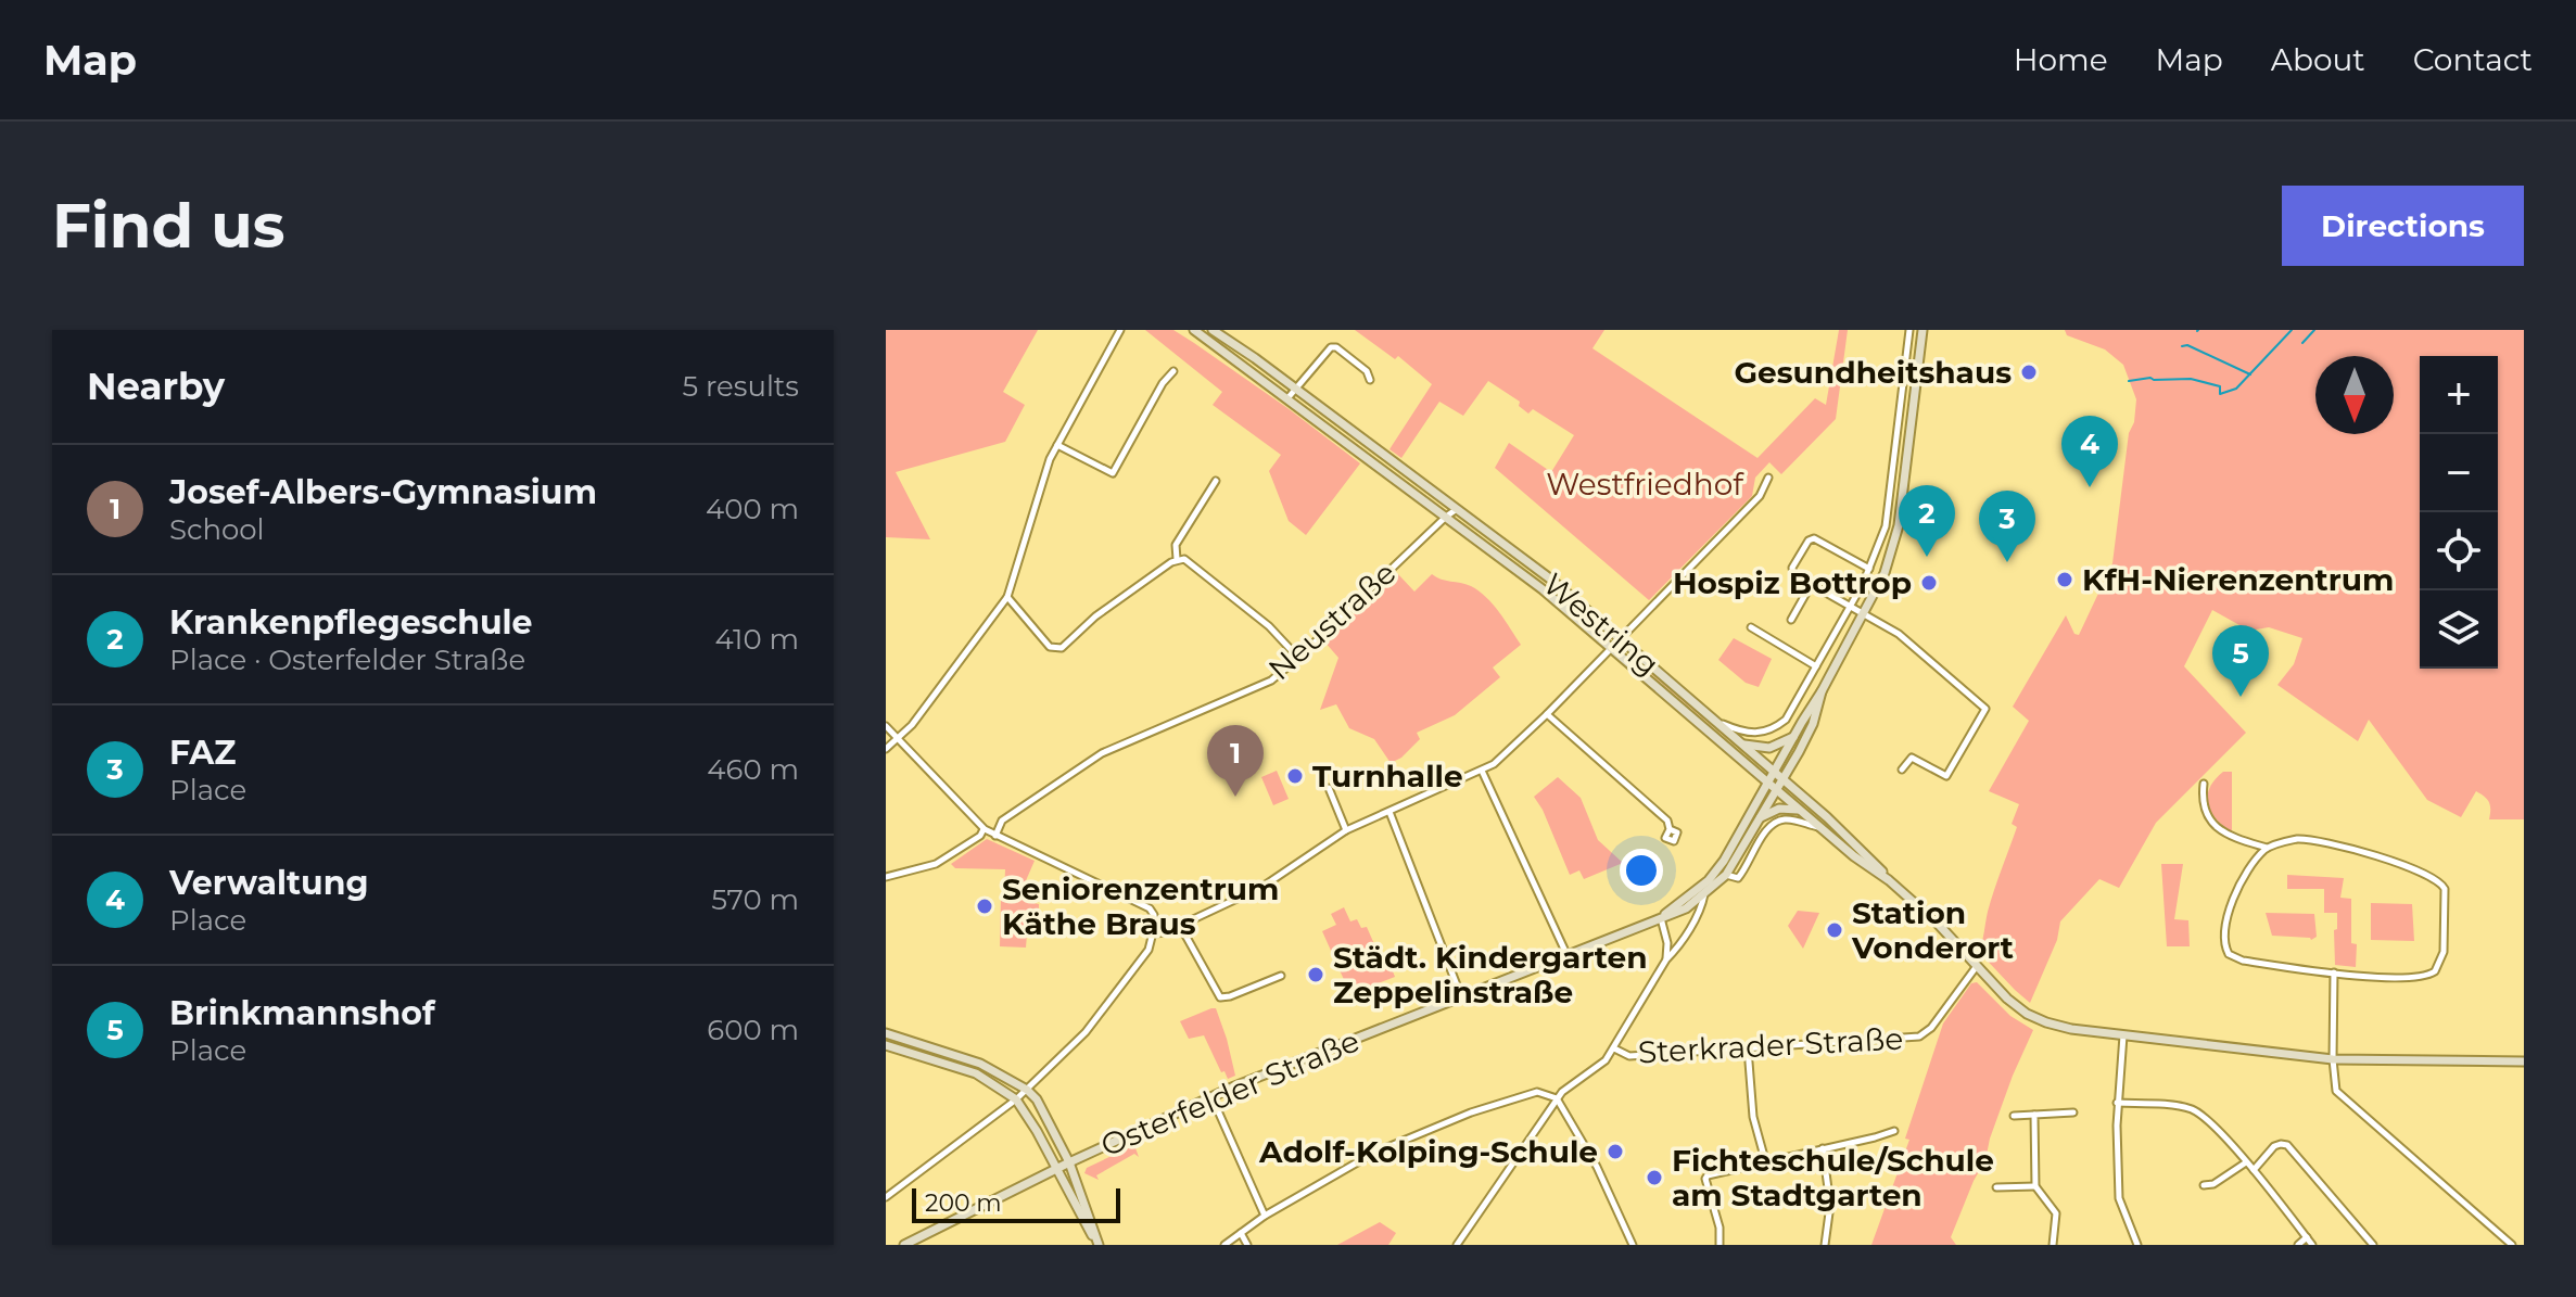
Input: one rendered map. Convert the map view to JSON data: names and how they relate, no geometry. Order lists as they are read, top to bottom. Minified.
{"streets":{"main road":["Westring","Osterfelder Straße"],"street":["Neustraße","Sterkrader Straße"]},"crossings":[["Neustraße","Westring"],["Westring","Sterkrader Straße"],["Westring","Osterfelder Straße"]],"parks":["Westfriedhof"],"places":["Gesundheitshaus","KfH-Nierenzentrum","Hospiz Bottrop","Turnhalle","Seniorenzentrum Käthe Braus","Station Vonderort","Städt. Kindergarten Zeppelinstraße","Adolf-Kolping-Schule","Fichteschule/Schule am Stadtgarten"],"scale_bar":"200 m","north":"bottom","page":{"header":"Map","nav":["Home","Map","About","Contact"],"buttons":"Directions","title":"Find us","heading":["Nearby","5 results"],"map_buttons":["+","−"],"pins":["4","2","3","5","1"],"list":[{"mark":"1","name":"Josef-Albers-Gymnasium","note":"School","value":"400 m"},{"mark":"2","name":"Krankenpflegeschule","note":"Place · Osterfelder Straße","value":"410 m"},{"mark":"3","name":"FAZ","note":"Place","value":"460 m"},{"mark":"4","name":"Verwaltung","note":"Place","value":"570 m"},{"mark":"5","name":"Brinkmannshof","note":"Place","value":"600 m"}],"scale":"200 m"}}
